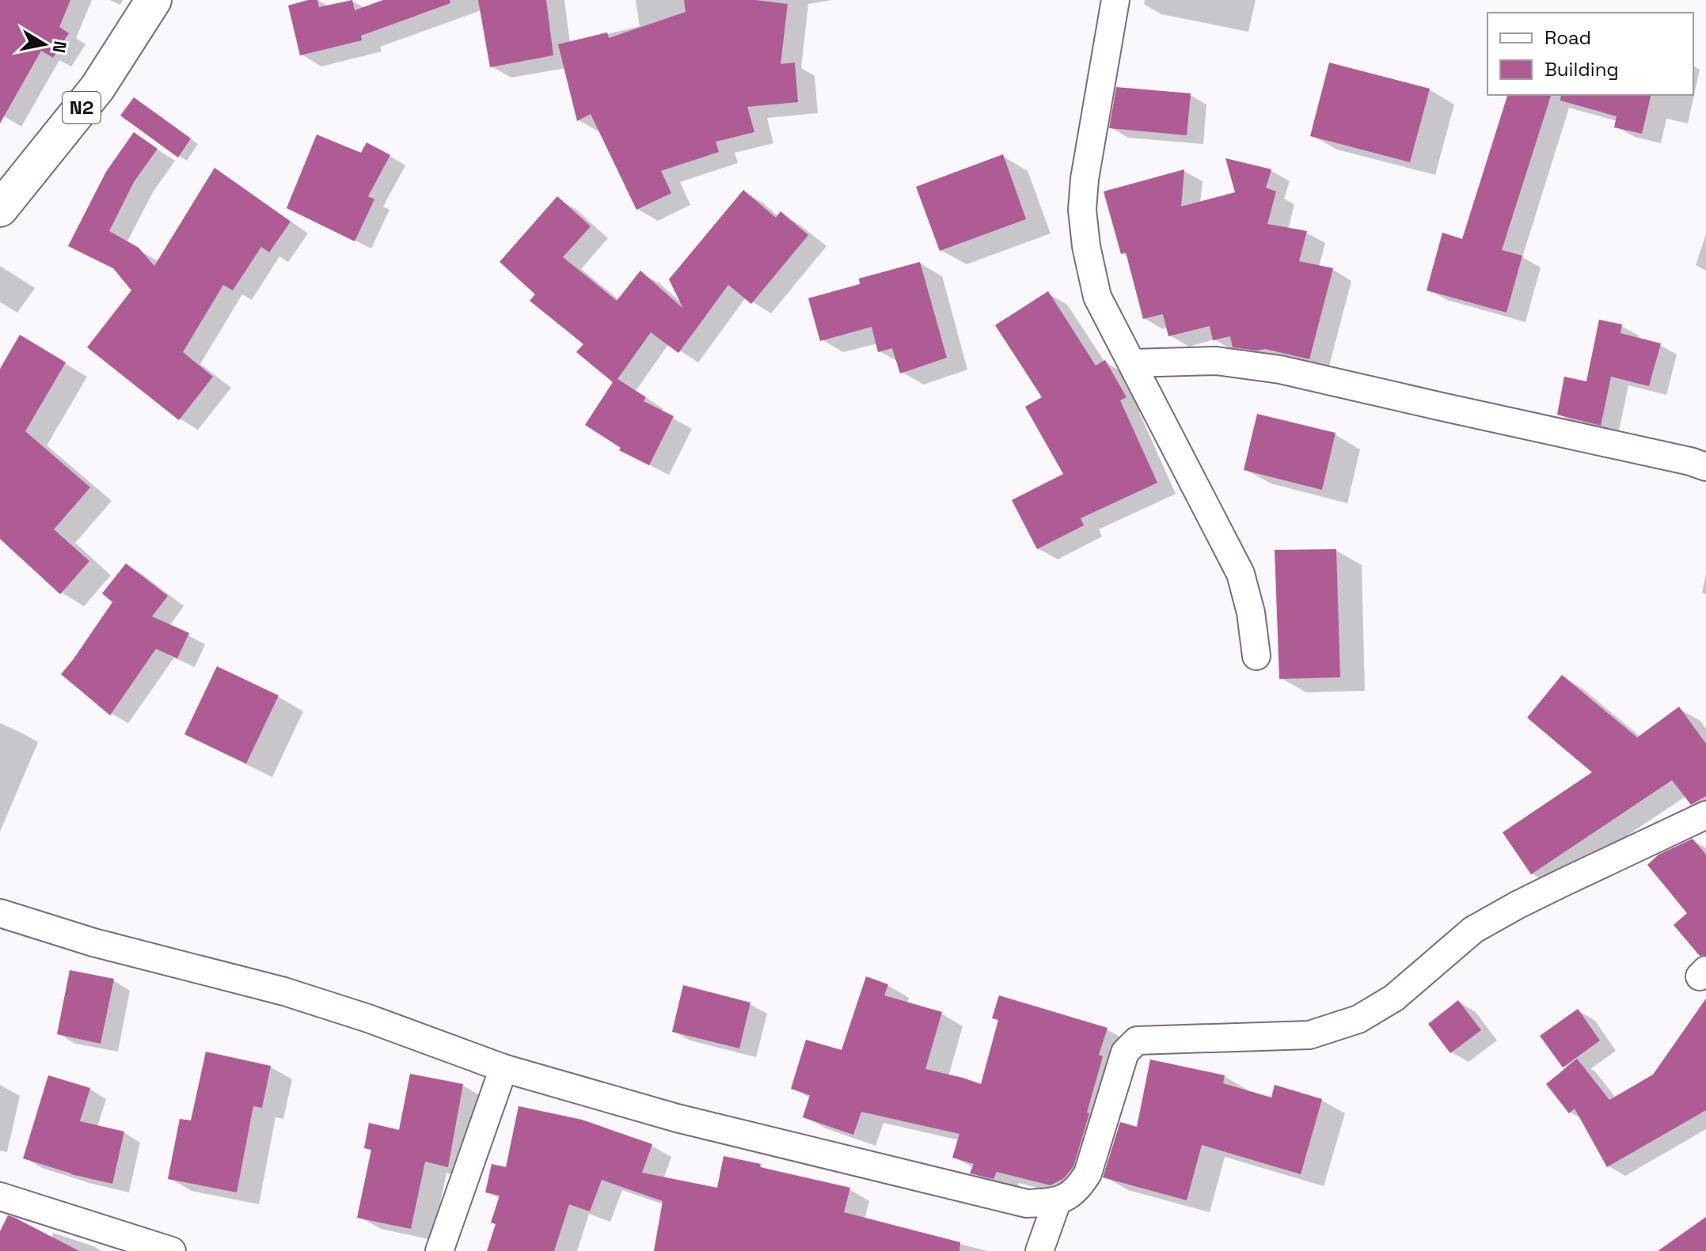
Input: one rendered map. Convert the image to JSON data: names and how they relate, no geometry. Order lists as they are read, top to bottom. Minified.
{"streets":{"highway":["N2"]},"legend":["Road","Building"],"north":"right"}
